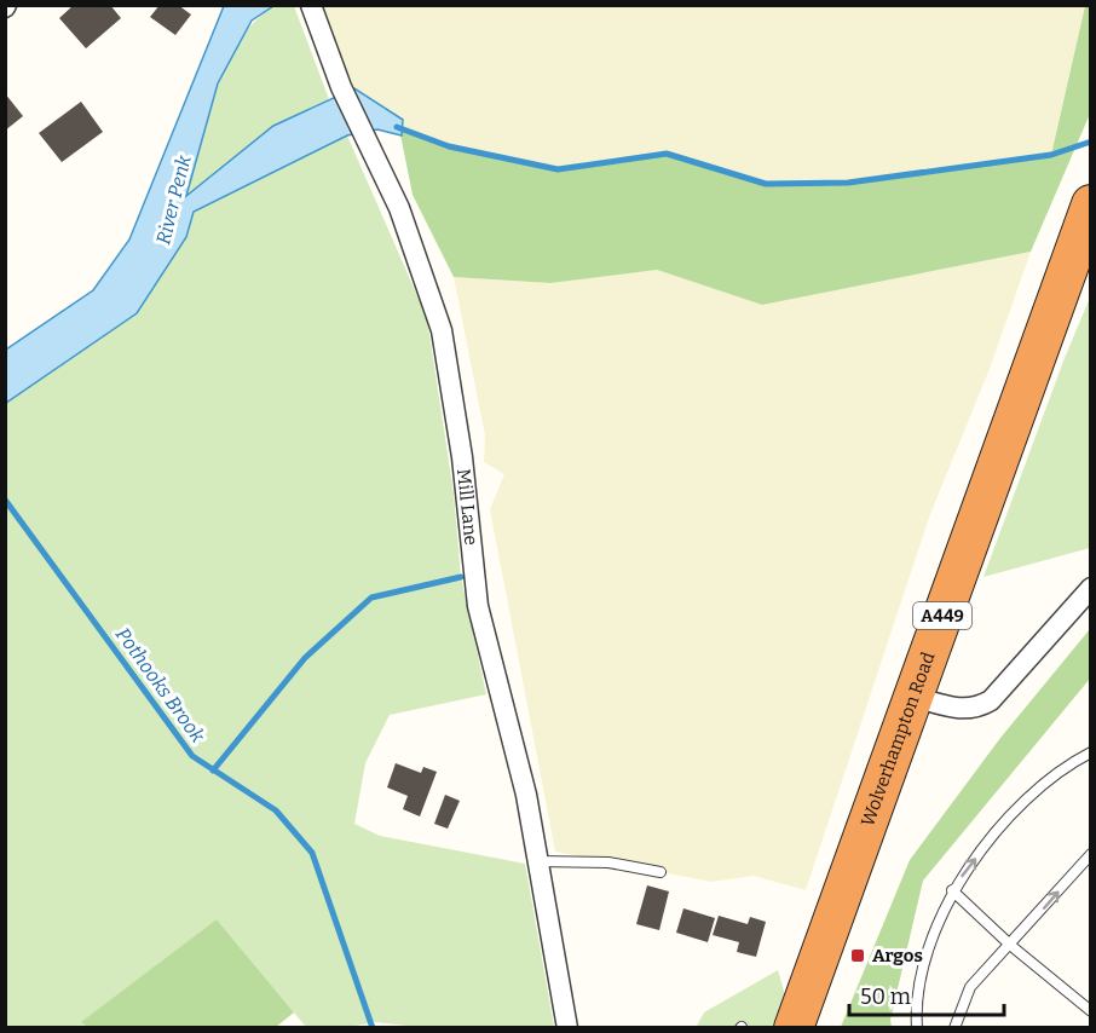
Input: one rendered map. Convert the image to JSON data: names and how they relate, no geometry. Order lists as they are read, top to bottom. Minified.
{"streets":{"highway":["A449","Wolverhampton Road"],"street":["Mill Lane"]},"water":["River Penk","Pothooks Brook"],"places":{"transit":["Argos"]},"scale_bar":"50 m"}
